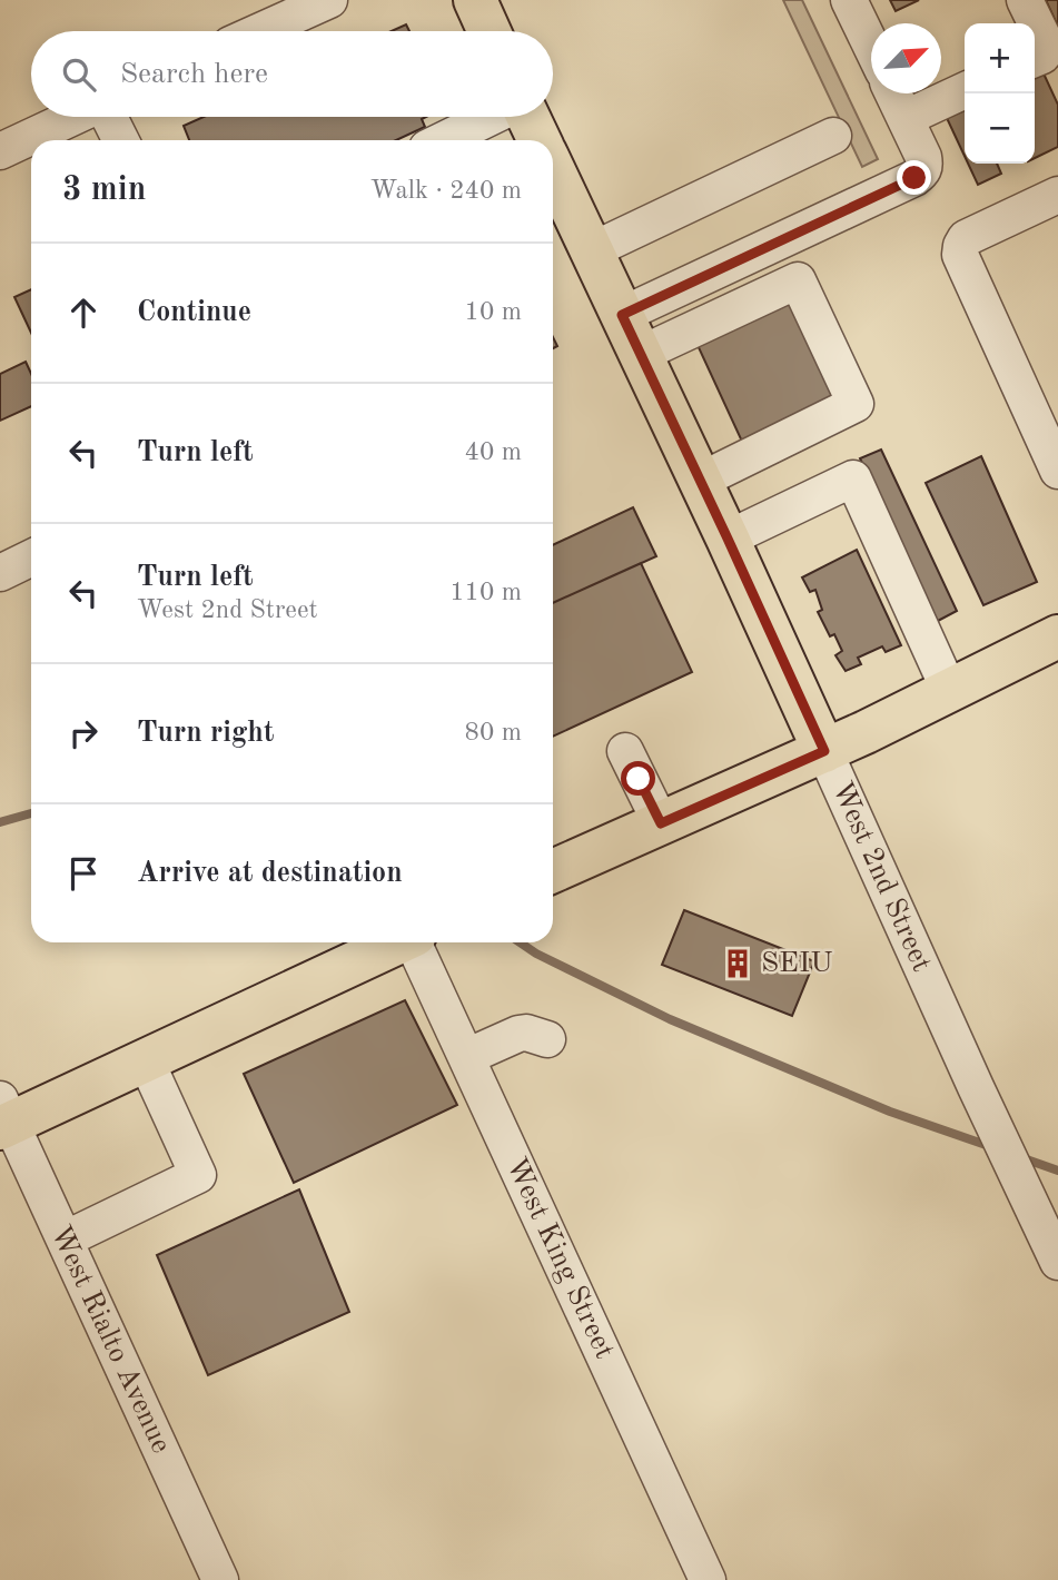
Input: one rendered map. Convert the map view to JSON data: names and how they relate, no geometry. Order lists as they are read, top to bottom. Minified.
{"streets":{"main road":["West 2nd Street"],"street":["West King Street","West Rialto Avenue"]},"places":{"building":["SEIU"]},"north":"top right","page":{"map_buttons":["+","−"],"search":"Search here","heading":["3 min","Walk · 240 m"],"list":[["Continue","10 m"],["Turn left","40 m"],["Turn left","West 2nd Street","110 m"],["Turn right","80 m"],"Arrive at destination"]}}
